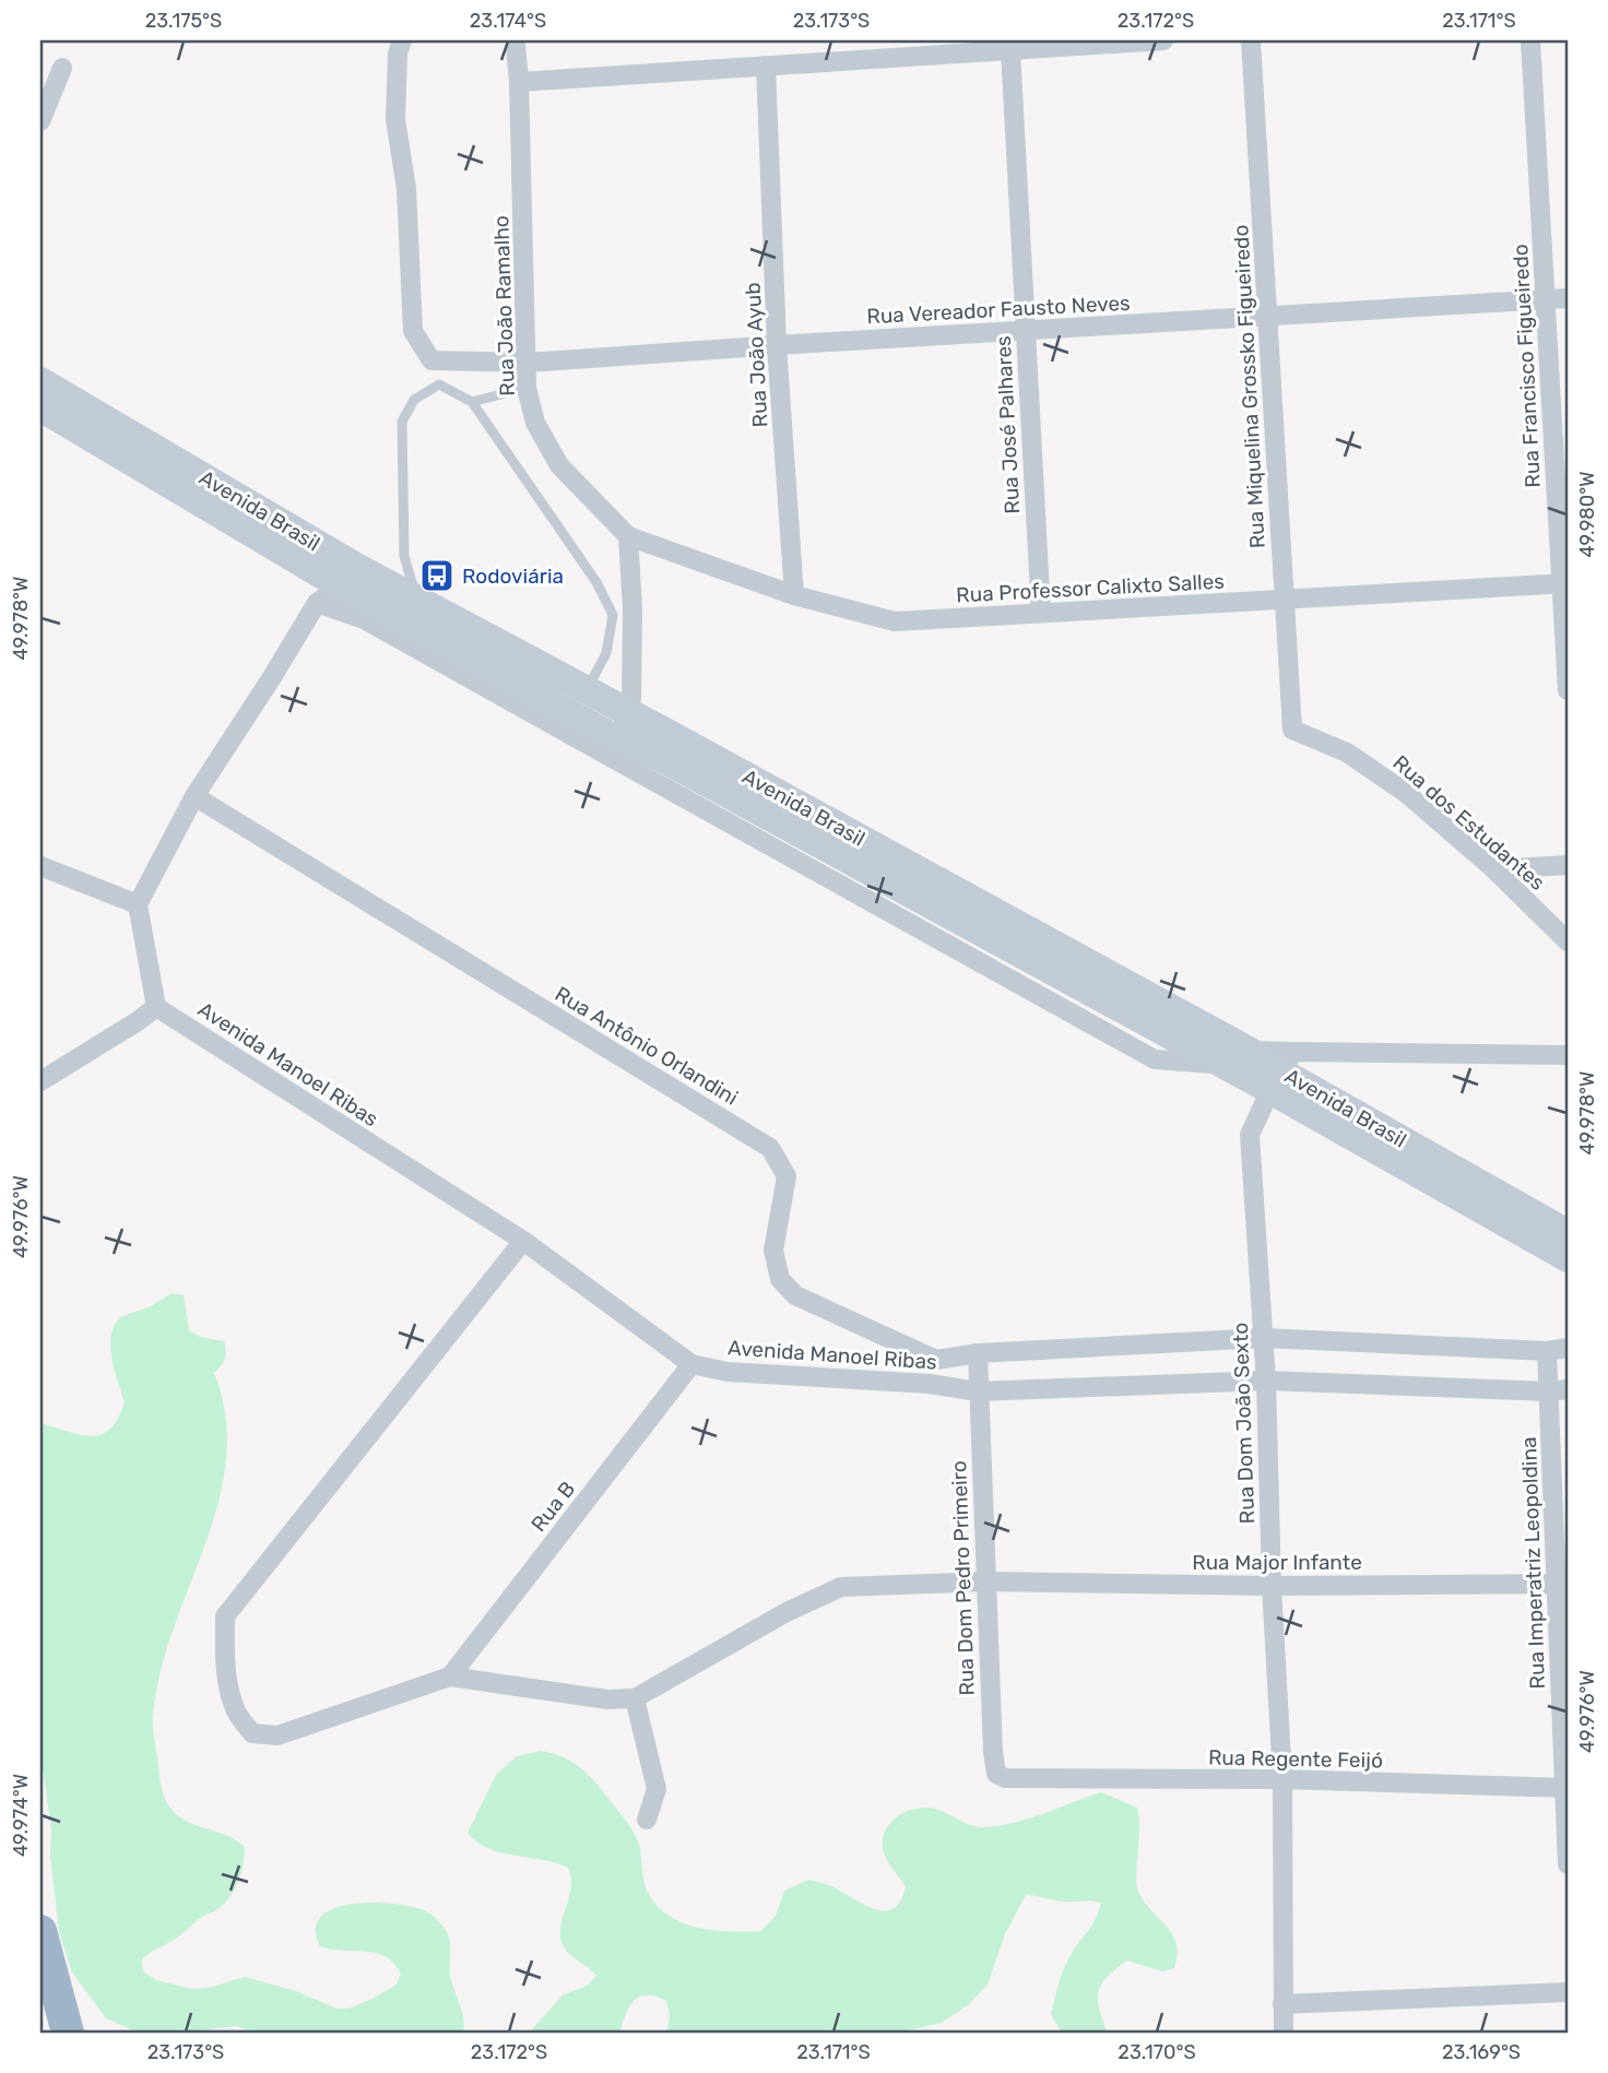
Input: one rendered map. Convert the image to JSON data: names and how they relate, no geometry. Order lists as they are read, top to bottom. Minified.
{"streets":{"main road":["Avenida Brasil"],"street":["Rua João Ramalho","Rua Vereador Fausto Neves","Rua João Ayub","Rua Francisco Figueiredo","Rua Miquelina Grossko Figueiredo","Rua José Palhares","Rua Professor Calixto Salles","Rua dos Estudantes","Rua Antônio Orlandini","Avenida Manoel Ribas","Rua Dom João Sexto","Rua B","Rua Major Infante","Rua Imperatriz Leopoldina","Rua Dom Pedro Primeiro","Rua Regente Feijó"]},"crossings":[["Rua João Ramalho","Rua Vereador Fausto Neves"],["Rua João Ramalho","Rua Professor Calixto Salles"],["Rua Vereador Fausto Neves","Rua João Ayub"],["Rua Vereador Fausto Neves","Rua Francisco Figueiredo"],["Rua Vereador Fausto Neves","Rua Miquelina Grossko Figueiredo"],["Rua Vereador Fausto Neves","Rua José Palhares"],["Rua João Ayub","Rua Professor Calixto Salles"],["Rua Francisco Figueiredo","Rua Professor Calixto Salles"],["Rua Miquelina Grossko Figueiredo","Rua Professor Calixto Salles"],["Rua Miquelina Grossko Figueiredo","Rua dos Estudantes"],["Rua José Palhares","Rua Professor Calixto Salles"],["Avenida Brasil","Rua Dom João Sexto"],["Avenida Manoel Ribas","Rua Dom João Sexto"],["Avenida Manoel Ribas","Rua B"],["Avenida Manoel Ribas","Rua Imperatriz Leopoldina"],["Avenida Manoel Ribas","Rua Dom Pedro Primeiro"],["Rua Dom João Sexto","Rua Major Infante"],["Rua Dom João Sexto","Rua Regente Feijó"],["Rua Major Infante","Rua Imperatriz Leopoldina"],["Rua Major Infante","Rua Dom Pedro Primeiro"],["Rua Imperatriz Leopoldina","Rua Regente Feijó"],["Rua Dom Pedro Primeiro","Rua Regente Feijó"]],"places":{"bus stop":["Rodoviária"]},"coordinates":["23.175°S","23.174°S","23.173°S","23.172°S","23.171°S","49.980°W","49.978°W","49.976°W","49.974°W","23.170°S","23.169°S"]}
